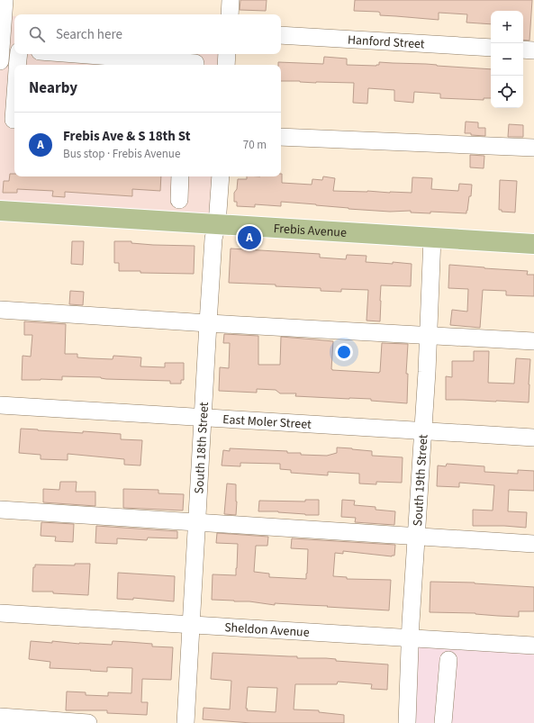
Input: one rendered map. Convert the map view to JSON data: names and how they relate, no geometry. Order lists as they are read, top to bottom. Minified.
{"streets":{"main road":["Frebis Avenue"],"street":["Hanford Street","East Moler Street","South 18th Street","South 19th Street","Sheldon Avenue"]},"crossings":[["Frebis Avenue","South 18th Street"],["Frebis Avenue","South 19th Street"],["East Moler Street","South 18th Street"],["East Moler Street","South 19th Street"],["South 18th Street","Sheldon Avenue"],["South 19th Street","Sheldon Avenue"]],"page":{"map_buttons":["+","−"],"search":"Search here","heading":"Nearby","list":[{"mark":"A","name":"Frebis Ave & S 18th St","note":"Bus stop · Frebis Avenue","value":"70 m"}],"pins":"A"}}
